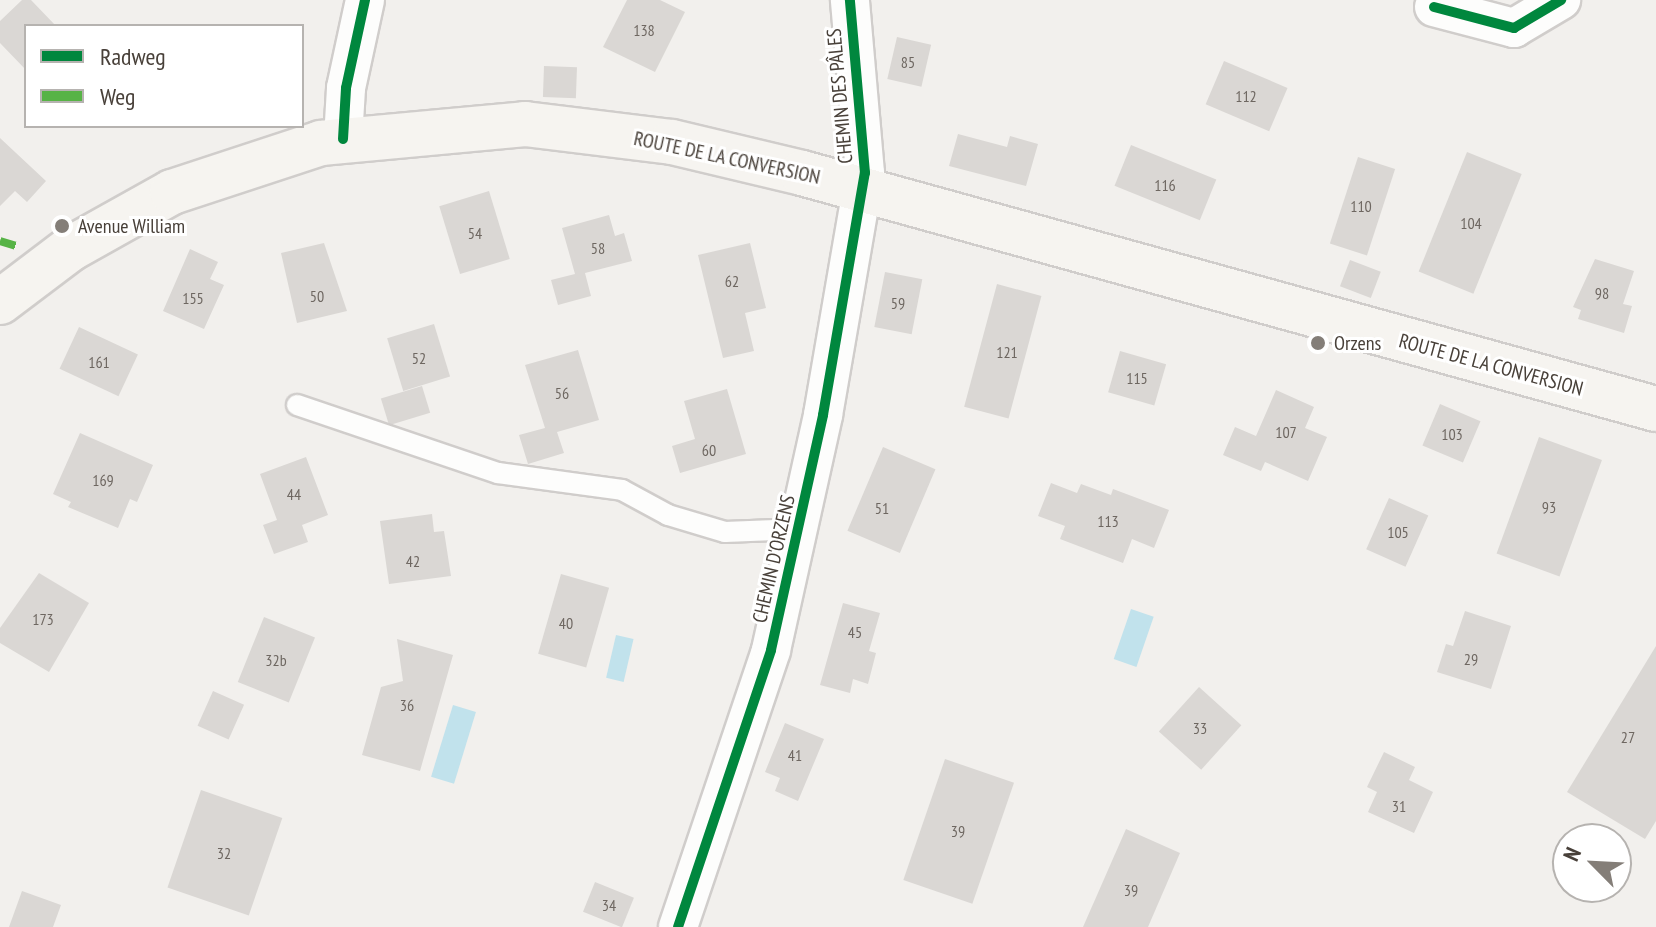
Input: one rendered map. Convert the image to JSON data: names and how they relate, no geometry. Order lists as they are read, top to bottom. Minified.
{"streets":{"main road":["ROUTE DE LA CONVERSION"],"street":["CHEMIN DES PÂLES","CHEMIN D'ORZENS"]},"crossings":[["CHEMIN DES PÂLES","ROUTE DE LA CONVERSION"],["CHEMIN DES PÂLES","CHEMIN D'ORZENS"],["ROUTE DE LA CONVERSION","CHEMIN D'ORZENS"]],"places":["Avenue William","Orzens"],"house_numbers":["138","85","112","116","110","104","54","58","62","98","50","155","59","121","52","161","115","56","107","103","60","169","44","93","51","113","105","42","173","40","45","29","32b","36","33","27","41","31","39","32","39","34"],"legend":["Radweg","Weg"],"north":"top left"}
